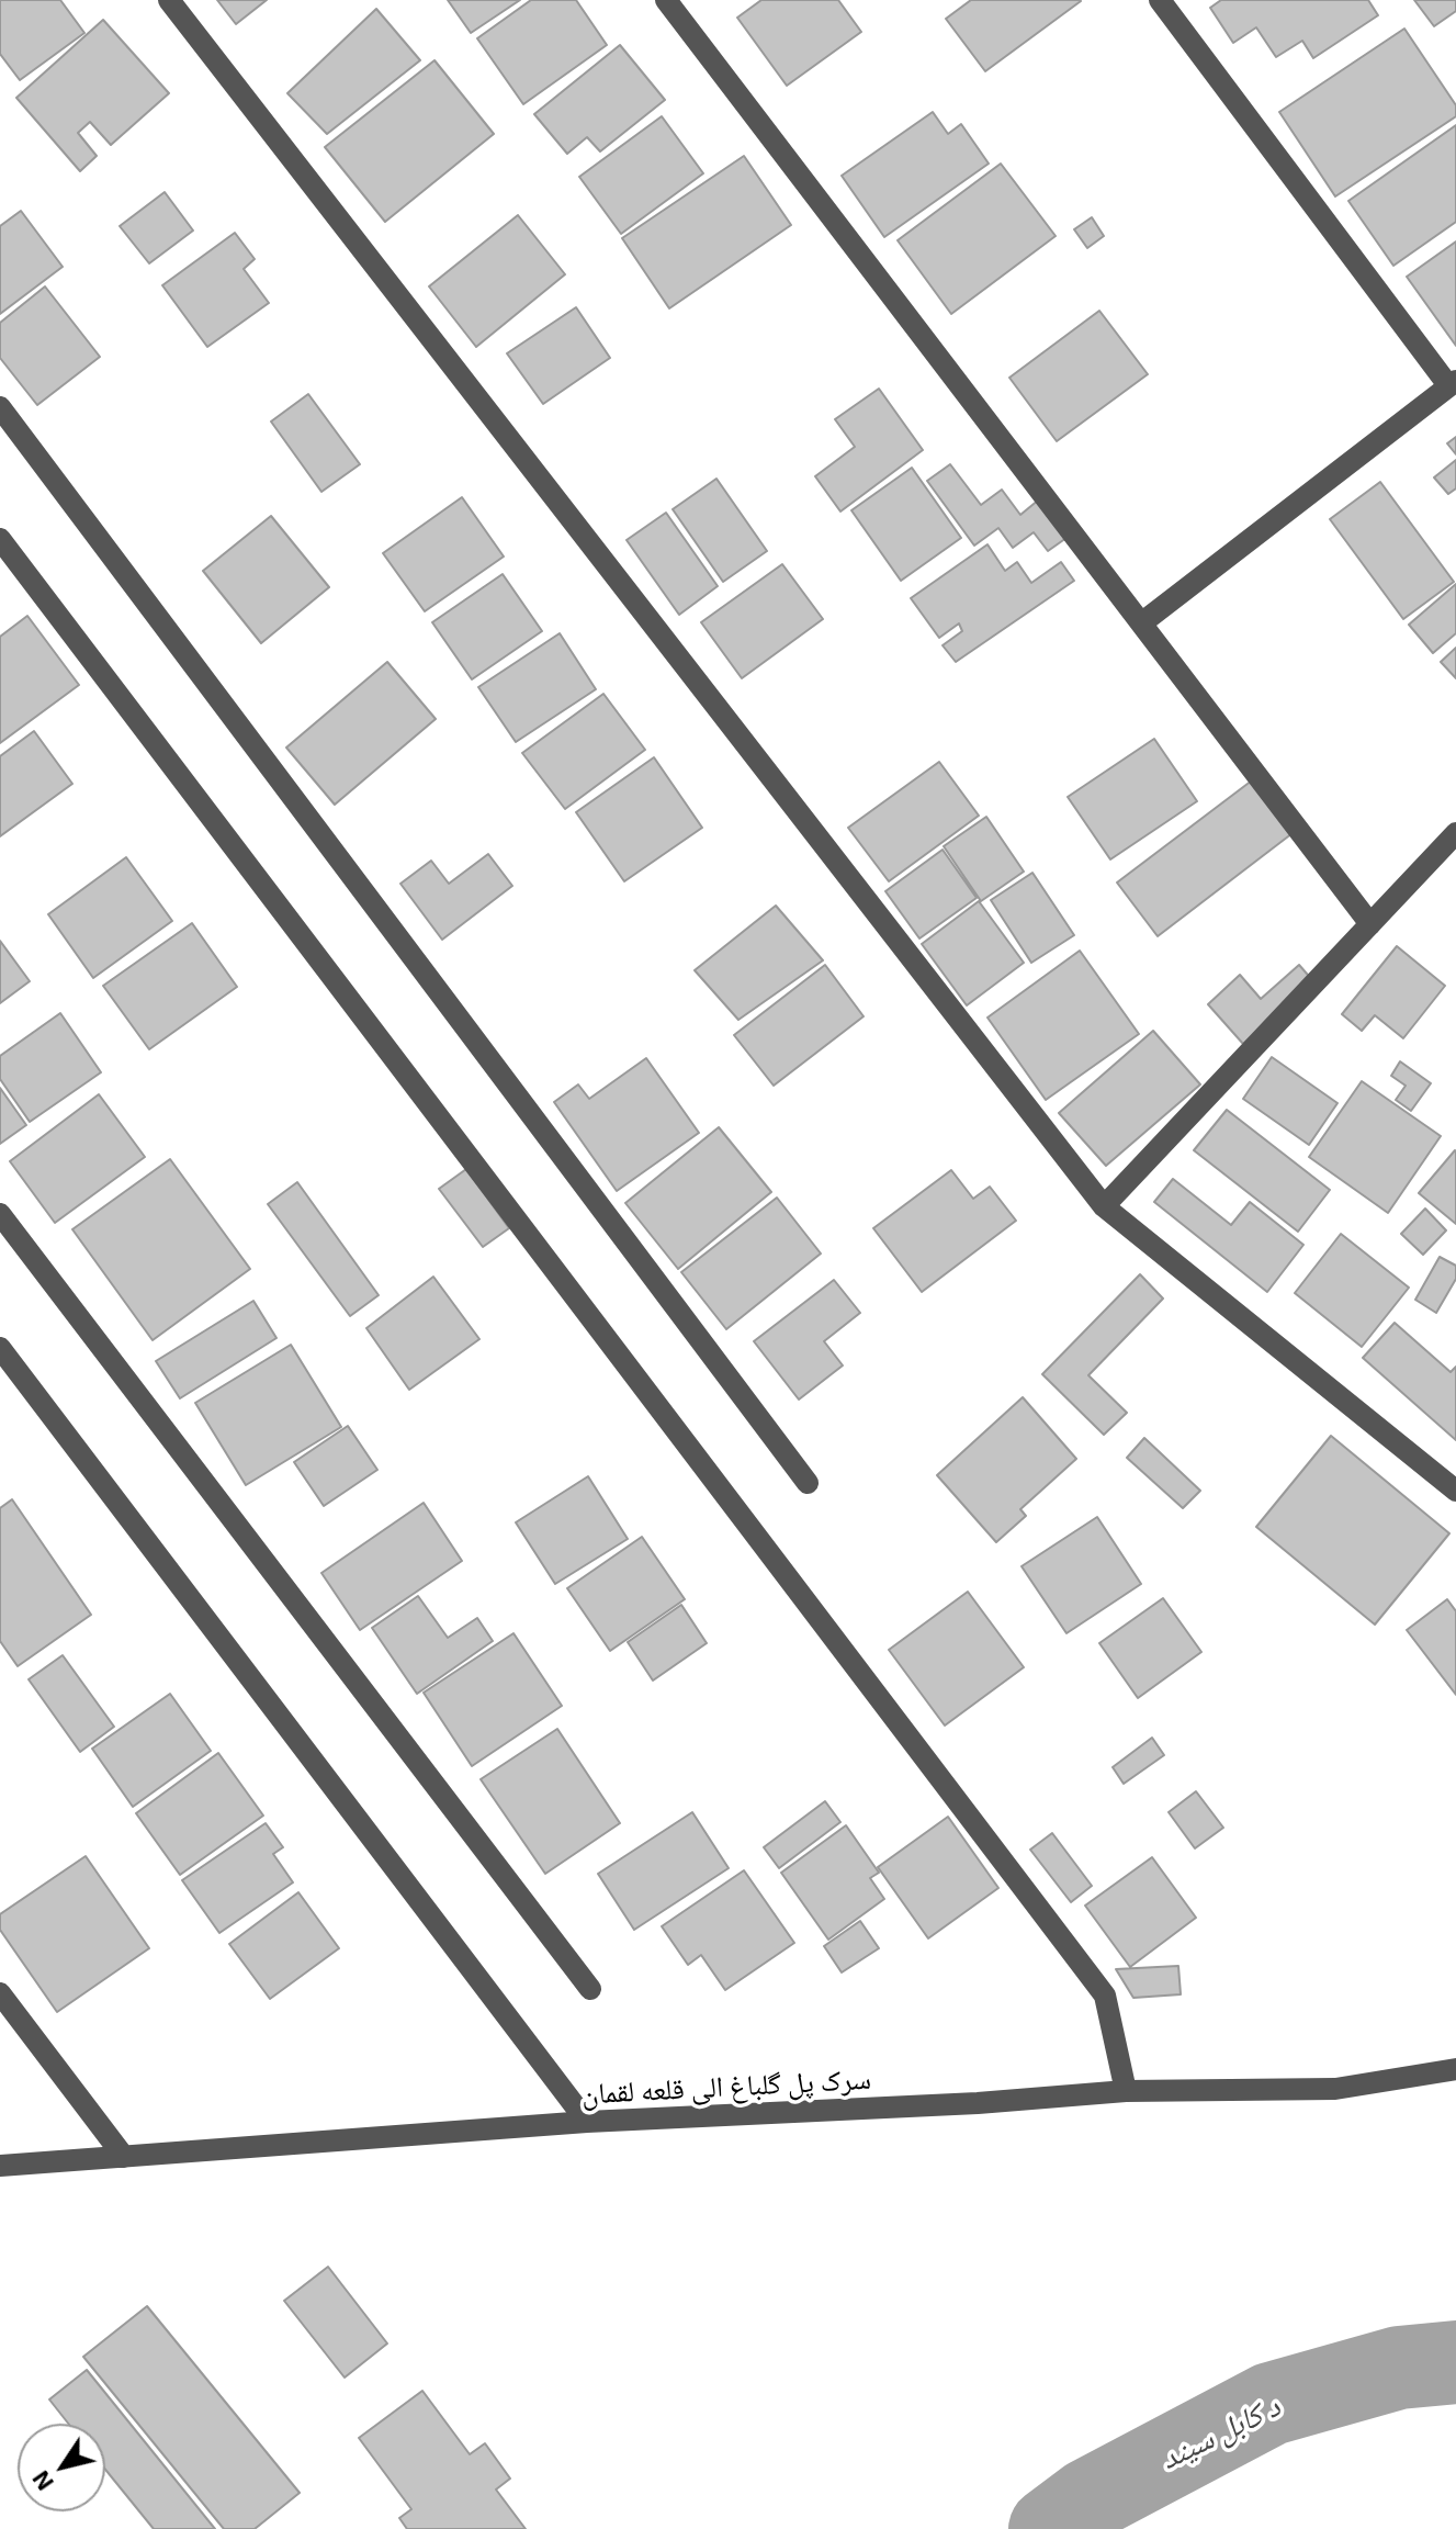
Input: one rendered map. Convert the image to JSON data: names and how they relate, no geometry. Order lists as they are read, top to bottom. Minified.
{"streets":{"street":["سرک پل گلباغ الی قلعه لقمان"]},"water":["د کابل سيند"],"north":"bottom left"}
